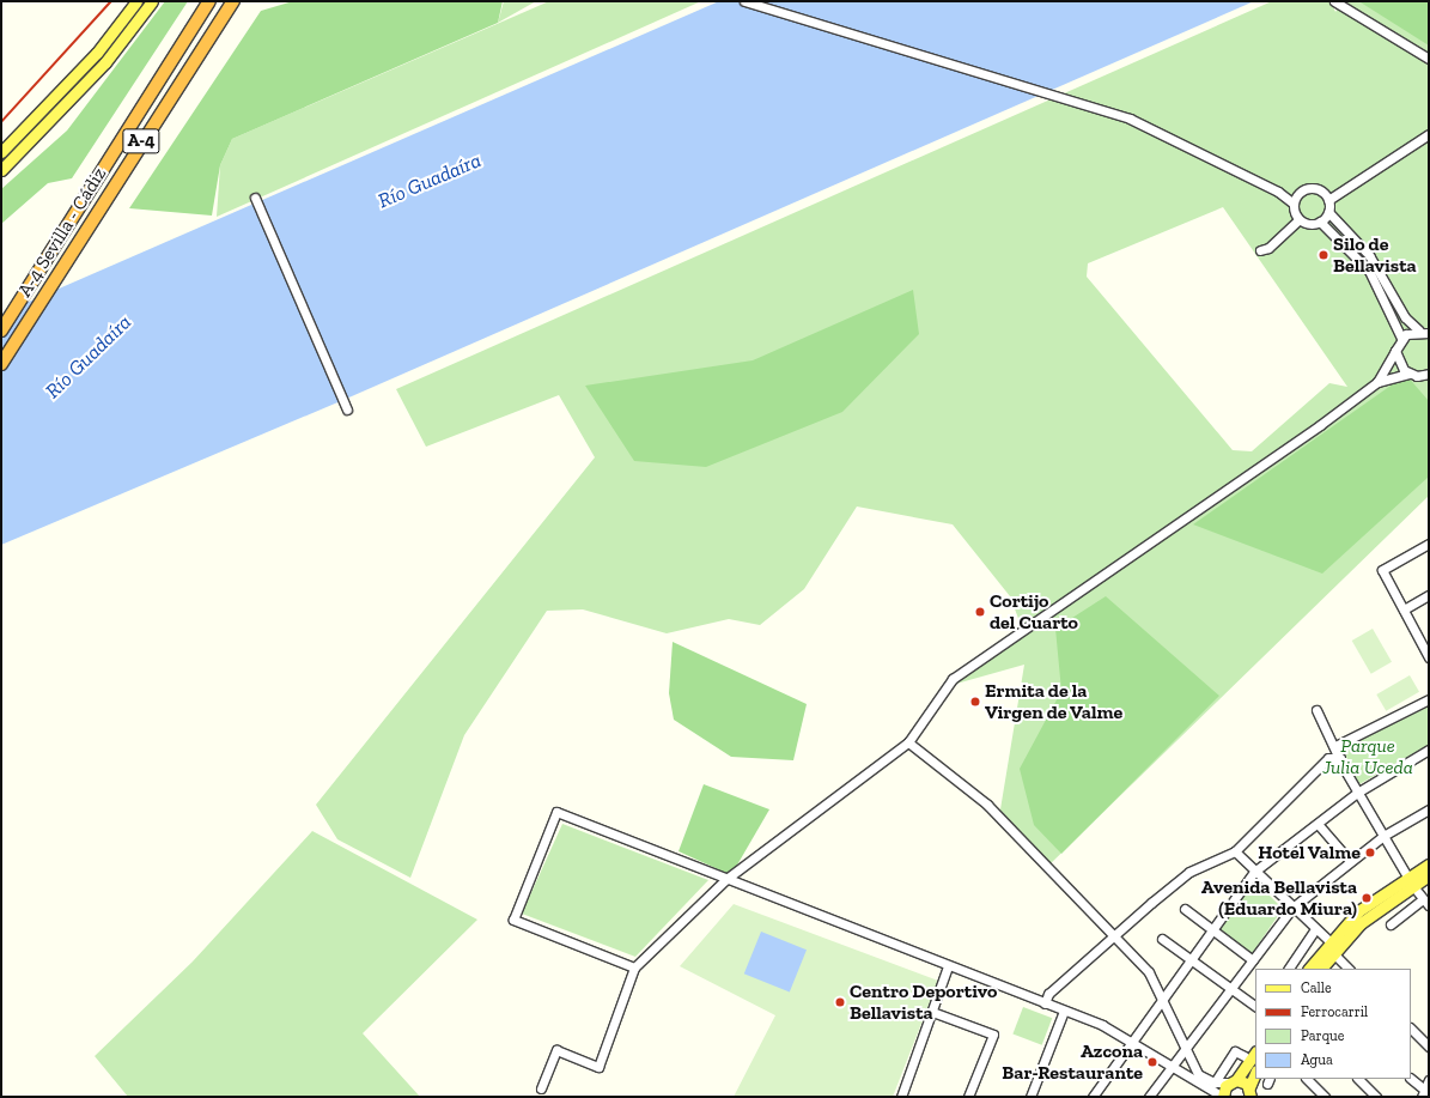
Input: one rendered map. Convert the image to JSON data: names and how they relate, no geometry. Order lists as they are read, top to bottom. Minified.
{"streets":{"highway":["A-4","A-4 Sevilla - Cádiz"]},"water":["Río Guadaíra"],"parks":["Parque Julia Uceda"],"places":["Silo de Bellavista","Cortijo del Cuarto","Ermita de la Virgen de Valme","Hotel Valme","Avenida Bellavista (Eduardo Miura)","Centro Deportivo Bellavista","Azcona Bar-Restaurante"],"legend":["Calle","Ferrocarril","Parque","Agua"]}
